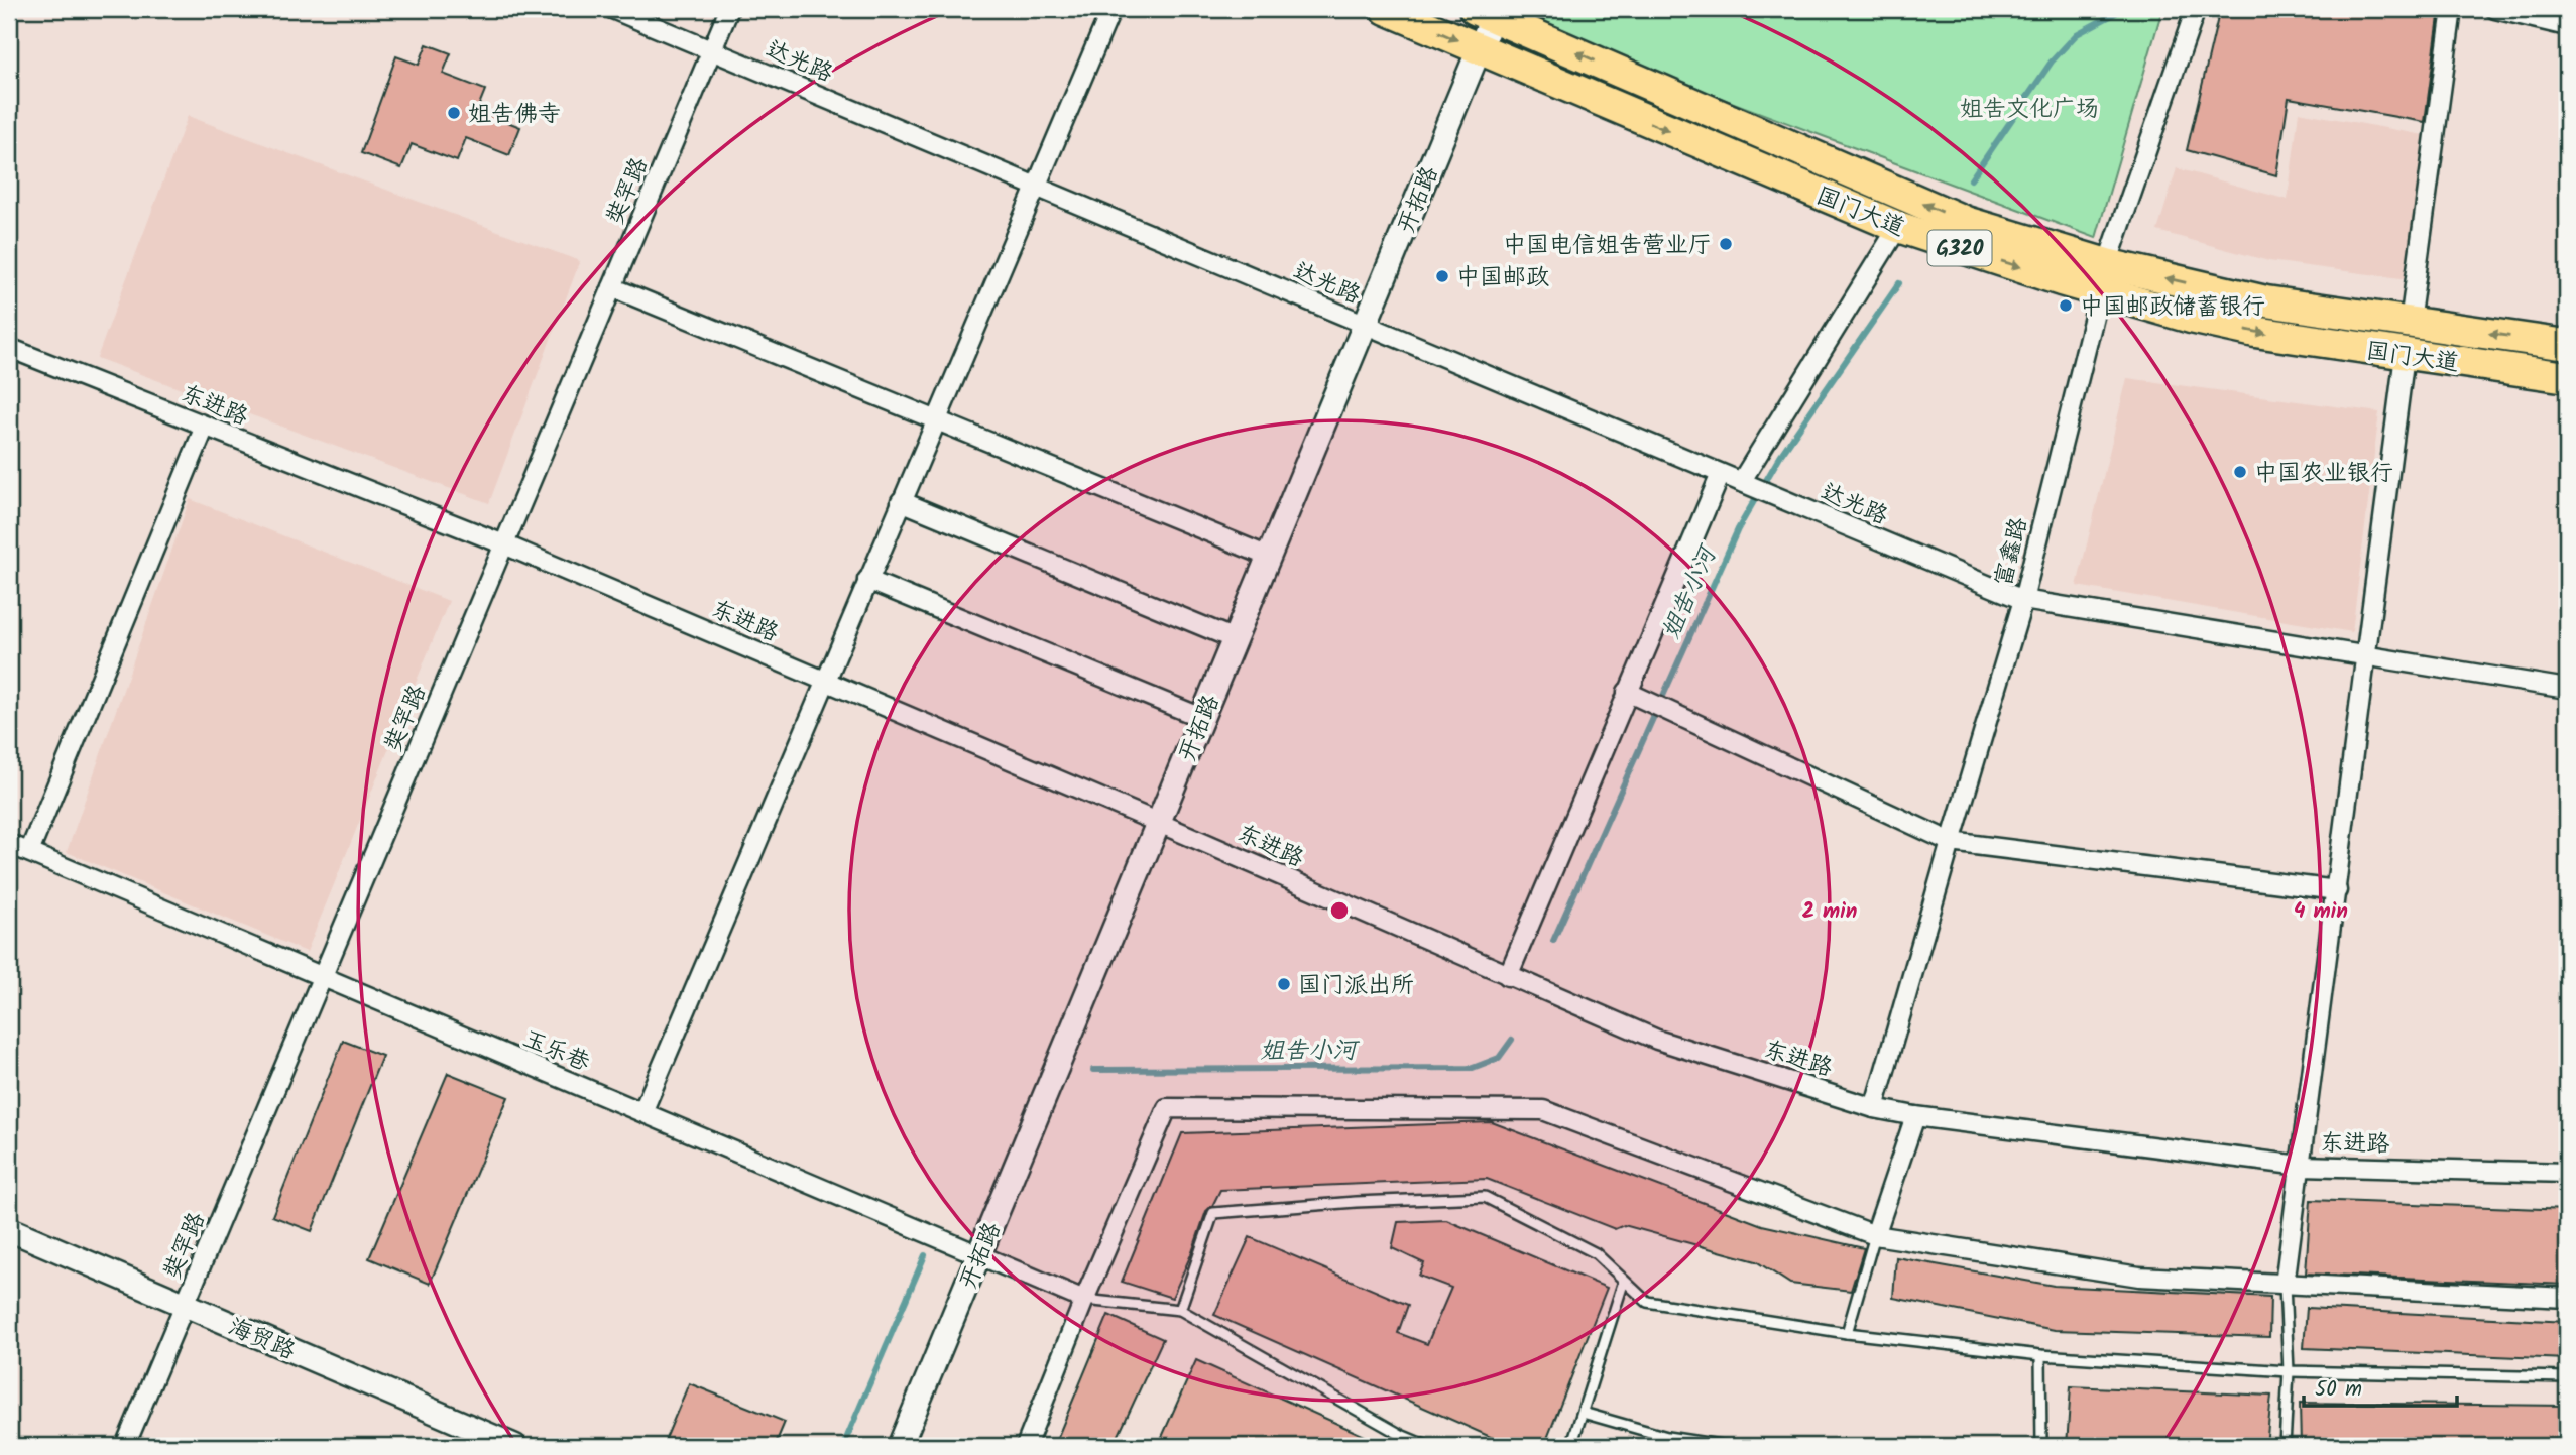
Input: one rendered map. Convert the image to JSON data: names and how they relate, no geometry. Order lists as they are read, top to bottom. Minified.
{"streets":{"highway":["国门大道","G320"],"street":["达光路","奘罕路","开拓路","东进路","富鑫路","玉乐巷","海贸路"]},"crossings":[["达光路","奘罕路"],["达光路","开拓路"],["达光路","富鑫路"],["奘罕路","东进路"],["奘罕路","玉乐巷"],["奘罕路","海贸路"],["开拓路","国门大道"],["开拓路","东进路"],["开拓路","玉乐巷"],["国门大道","富鑫路"],["东进路","富鑫路"]],"water":["姐告小河"],"parks":["姐告文化广场"],"places":["姐告佛寺","中国电信姐告营业厅","中国邮政","中国邮政储蓄银行","中国农业银行","国门派出所"],"scale_bar":"50 m","rings":["2 min","4 min"]}
